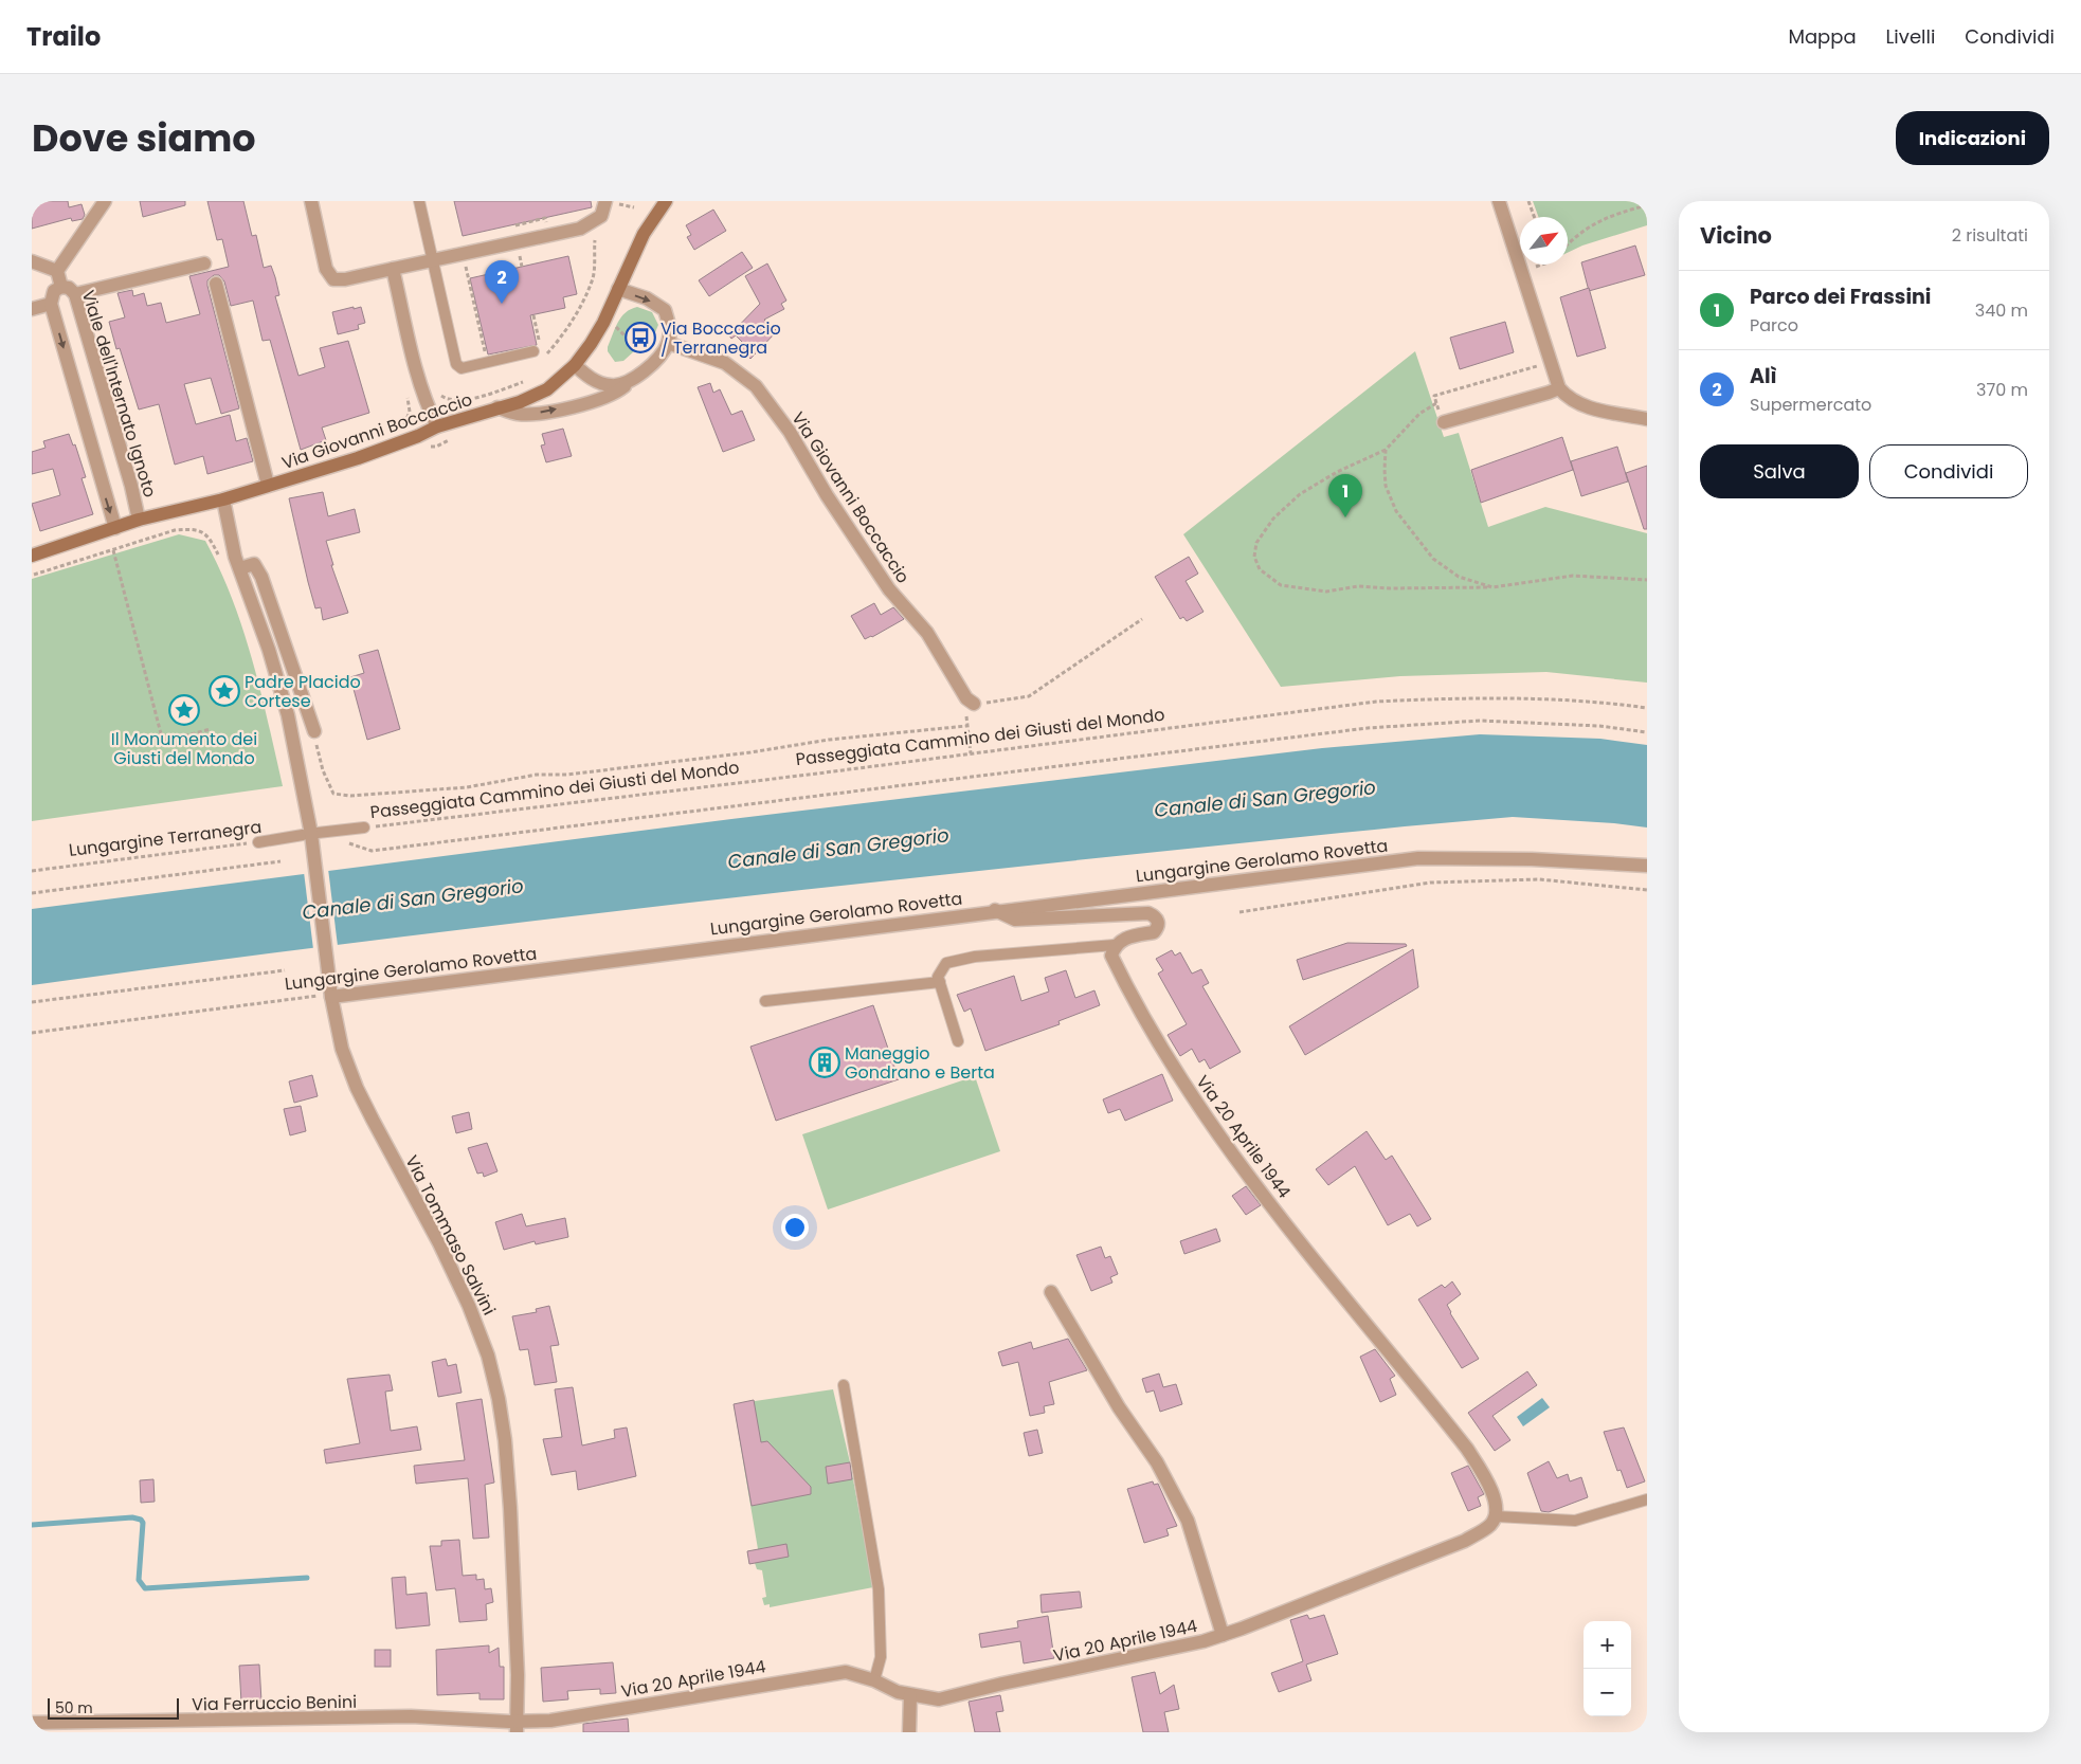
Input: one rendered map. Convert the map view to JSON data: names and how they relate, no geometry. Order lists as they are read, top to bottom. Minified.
{"streets":{"street":["Viale dell'Internato Ignoto","Via Giovanni Boccaccio","Lungargine Gerolamo Rovetta","Via 20 Aprile 1944","Via Tommaso Salvini","Via Ferruccio Benini"],"lane":["Passeggiata Cammino dei Giusti del Mondo","Lungargine Terranegra"]},"crossings":[["Viale dell'Internato Ignoto","Via Giovanni Boccaccio"],["Lungargine Gerolamo Rovetta","Via Tommaso Salvini"],["Via 20 Aprile 1944","Via Tommaso Salvini"],["Via 20 Aprile 1944","Via Ferruccio Benini"],["Via Tommaso Salvini","Via Ferruccio Benini"]],"water":["Canale di San Gregorio"],"places":{"bus stop":["Via Boccaccio / Terranegra"],"place":["Padre Placido Cortese","Il Monumento dei Giusti del Mondo"],"building":["Maneggio Gondrano e Berta"]},"scale_bar":"50 m","north":"top right","page":{"header":"Trailo","nav":["Mappa","Livelli","Condividi"],"title":"Dove siamo","buttons":["Indicazioni",["Salva","Condividi"]],"heading":["Vicino","2 risultati"],"pins":["2","1"],"list":[{"mark":"1","name":"Parco dei Frassini","note":"Parco","value":"340 m"},{"mark":"2","name":"Alì","note":"Supermercato","value":"370 m"}],"map_buttons":["+","−"],"scale":"50 m"}}
